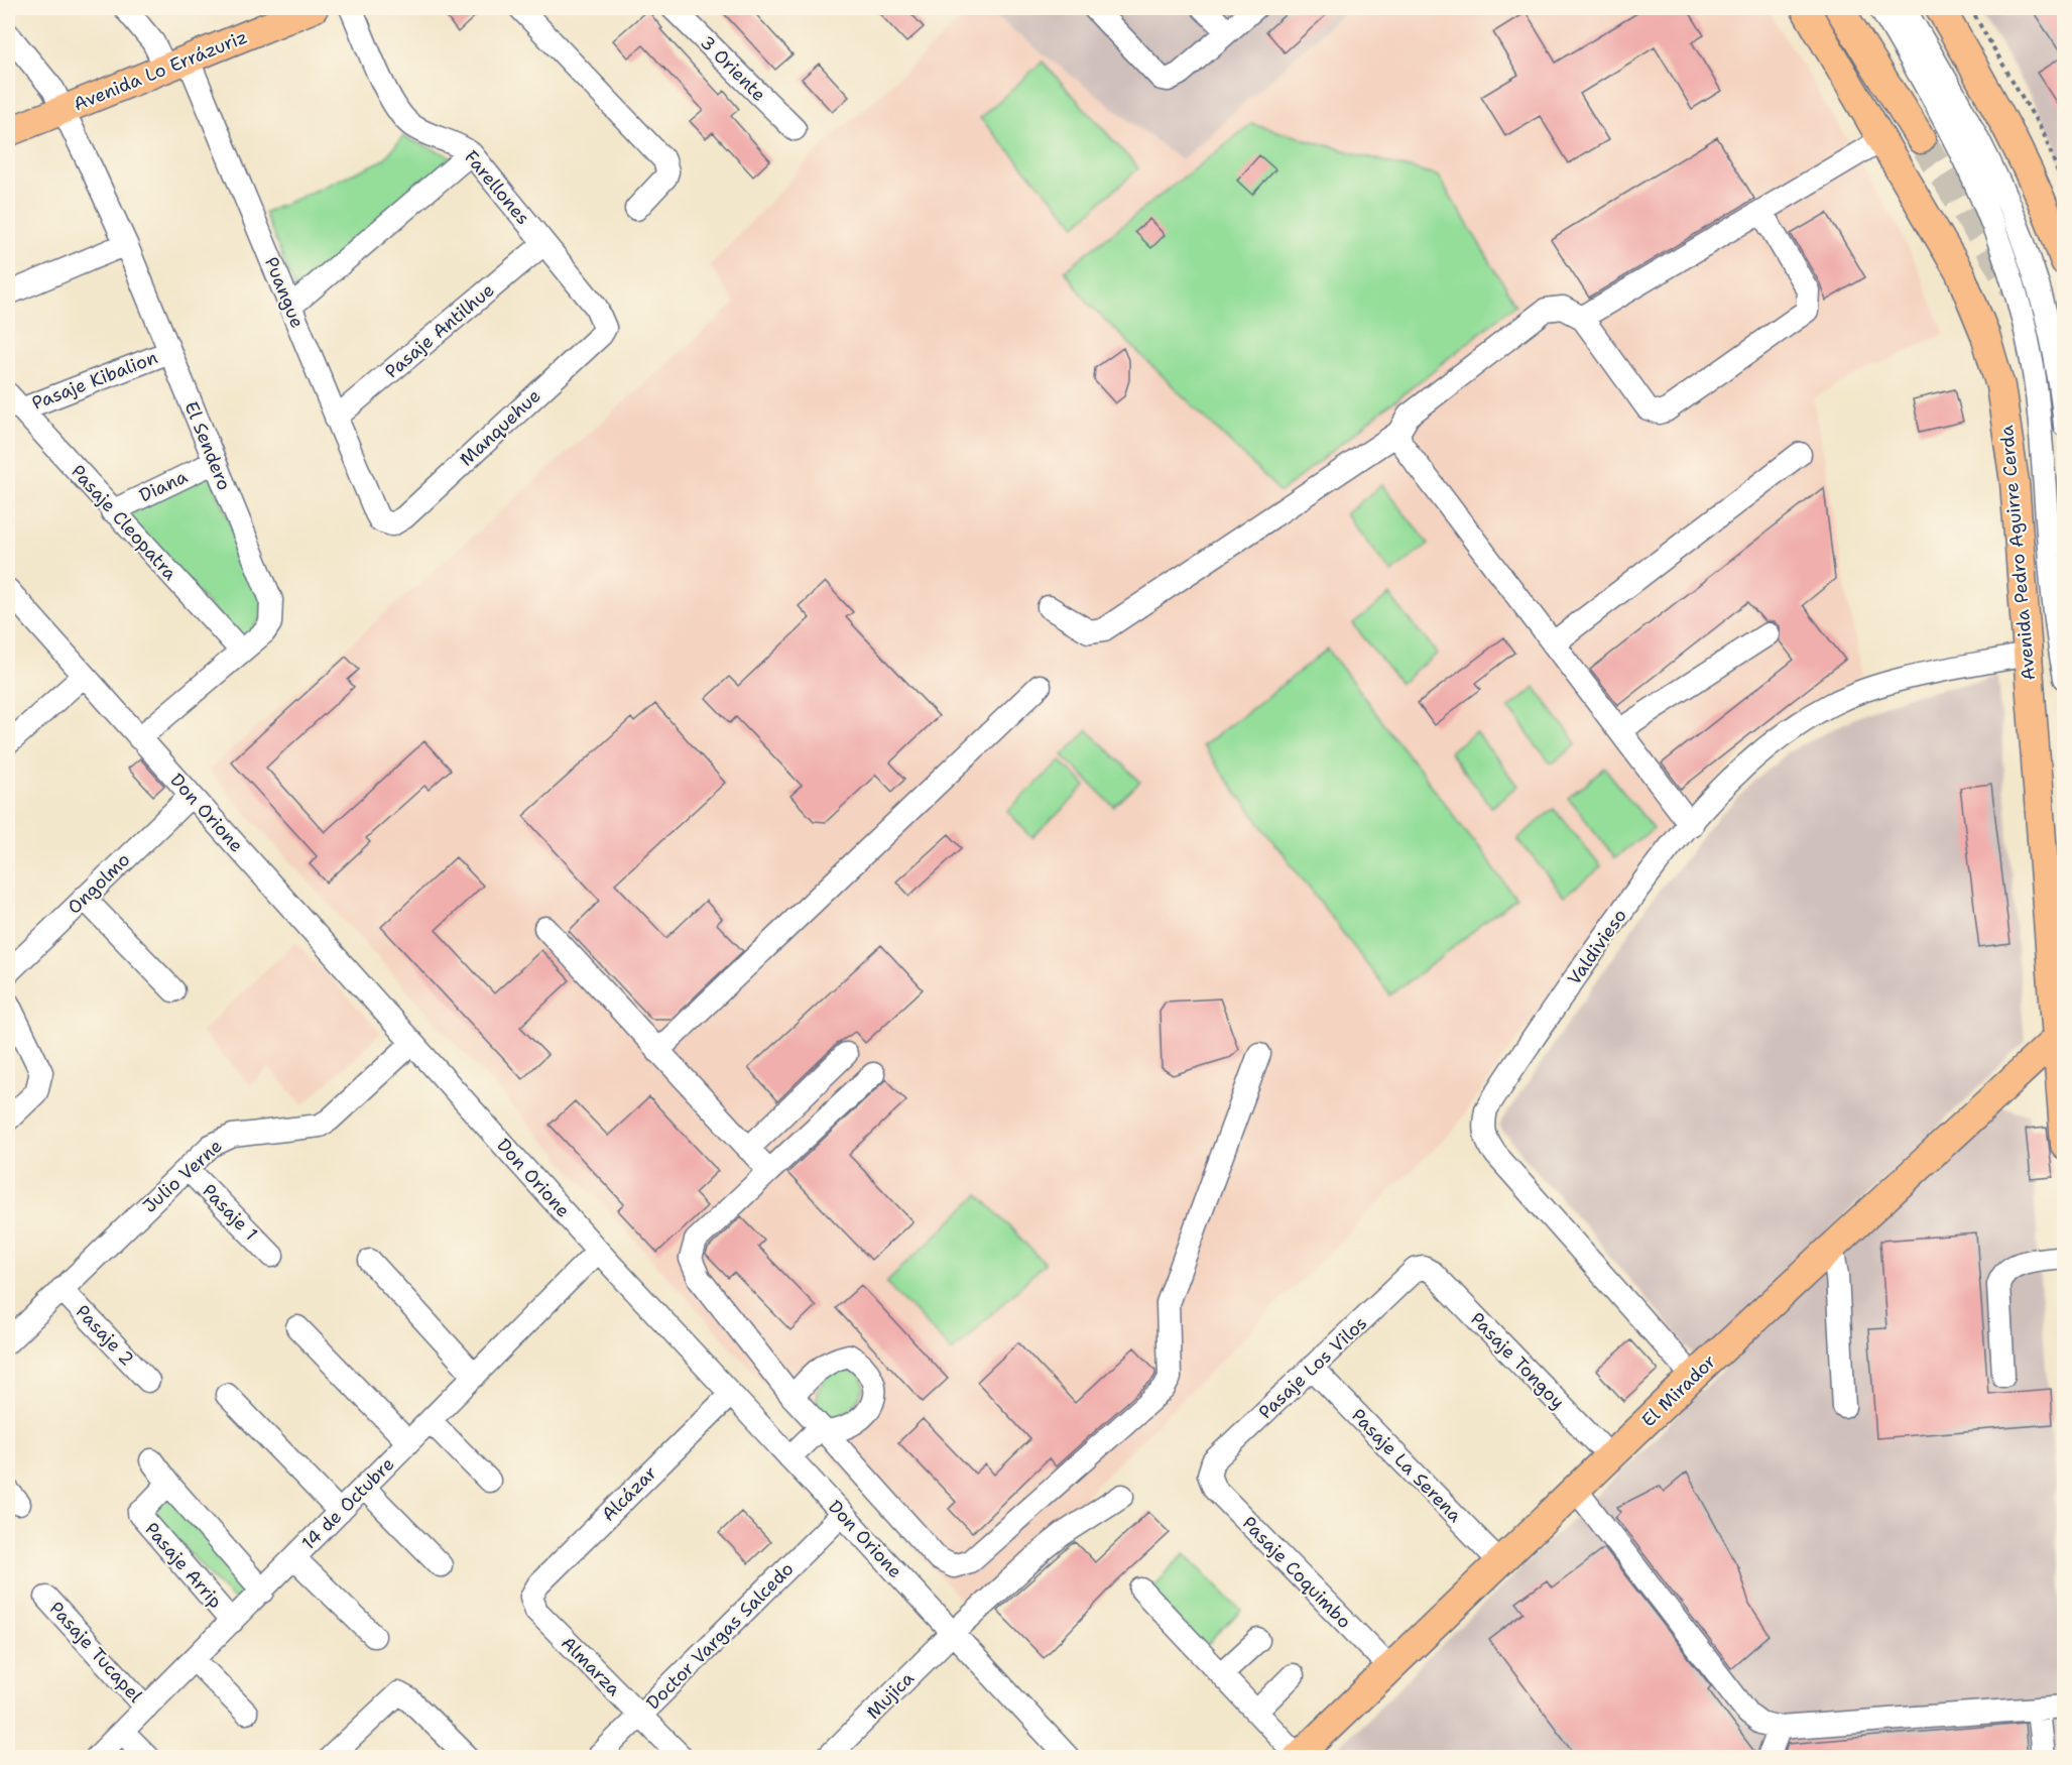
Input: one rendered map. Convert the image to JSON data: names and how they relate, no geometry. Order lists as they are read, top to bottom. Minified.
{"streets":{"main road":["Avenida Lo Errázuriz","Avenida Pedro Aguirre Cerda","El Mirador"],"street":["3 Oriente","Farellones","Puangue","Pasaje Antilhue","Pasaje Kibalion","Manquehue","El Sendero","Diana","Pasaje Cleopatra","Don Orione","Ongolmo","Valdivieso","Julio Verne","Pasaje 1","Pasaje 2","Pasaje Tongoy","Pasaje Los Vilos","Pasaje La Serena","Alcázar","14 de Octubre","Pasaje Arrip","Pasaje Coquimbo","Doctor Vargas Salcedo","Pasaje Tucapel","Almarza","Mujica"]},"crossings":[["Avenida Lo Errázuriz","Puangue"],["Avenida Lo Errázuriz","El Sendero"],["Farellones","Pasaje Antilhue"],["Farellones","Manquehue"],["Puangue","Pasaje Antilhue"],["Puangue","Manquehue"],["Pasaje Kibalion","El Sendero"],["Pasaje Kibalion","Pasaje Cleopatra"],["El Sendero","Diana"],["El Sendero","Pasaje Cleopatra"],["El Sendero","Don Orione"],["Diana","Pasaje Cleopatra"],["Avenida Pedro Aguirre Cerda","Valdivieso"],["Avenida Pedro Aguirre Cerda","El Mirador"],["Don Orione","Ongolmo"],["Don Orione","Julio Verne"],["Don Orione","Alcázar"],["Don Orione","14 de Octubre"],["Don Orione","Doctor Vargas Salcedo"],["Don Orione","Mujica"],["Valdivieso","El Mirador"],["Julio Verne","Pasaje 1"],["Julio Verne","Pasaje 2"],["Pasaje Tongoy","Pasaje Los Vilos"],["Pasaje Tongoy","El Mirador"],["Pasaje Los Vilos","Pasaje La Serena"],["Pasaje Los Vilos","Pasaje Coquimbo"],["El Mirador","Pasaje La Serena"],["El Mirador","Pasaje Coquimbo"],["Alcázar","Almarza"],["14 de Octubre","Pasaje Arrip"],["14 de Octubre","Pasaje Tucapel"],["Doctor Vargas Salcedo","Almarza"]]}
